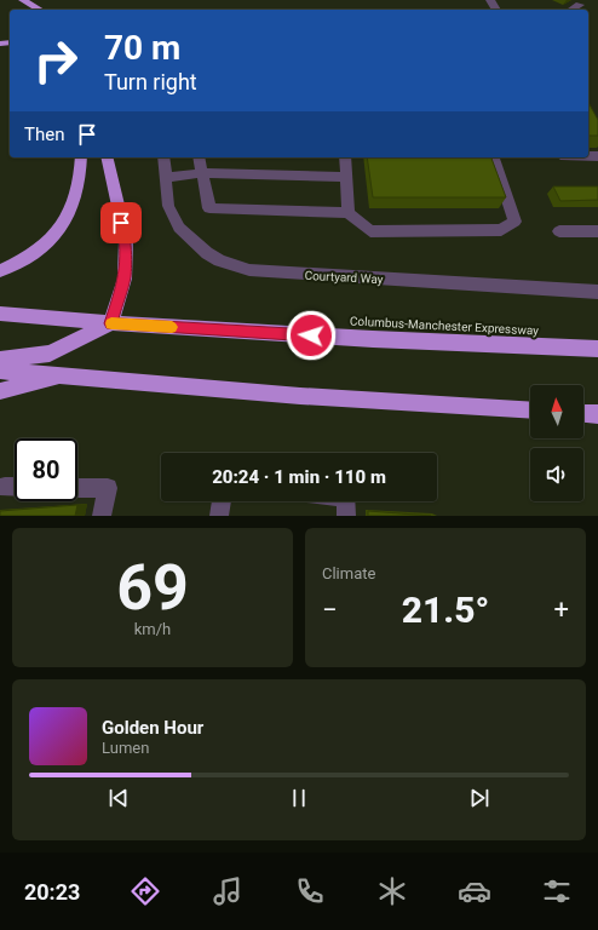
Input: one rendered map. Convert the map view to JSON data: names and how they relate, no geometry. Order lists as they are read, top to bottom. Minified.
{"streets":{"highway":["Columbus-Manchester Expressway"],"lane":["Courtyard Way"]},"north":"top","page":{"turn":["70 m","Turn right"],"then":"Then","limit":"80","trip":"20:24 · 1 min · 110 m","tile":[["69","km/h"],"Climate"],"heat":["−","21.5°","+"],"song":["Golden Hour","Lumen"],"tabs":"20:23"}}
